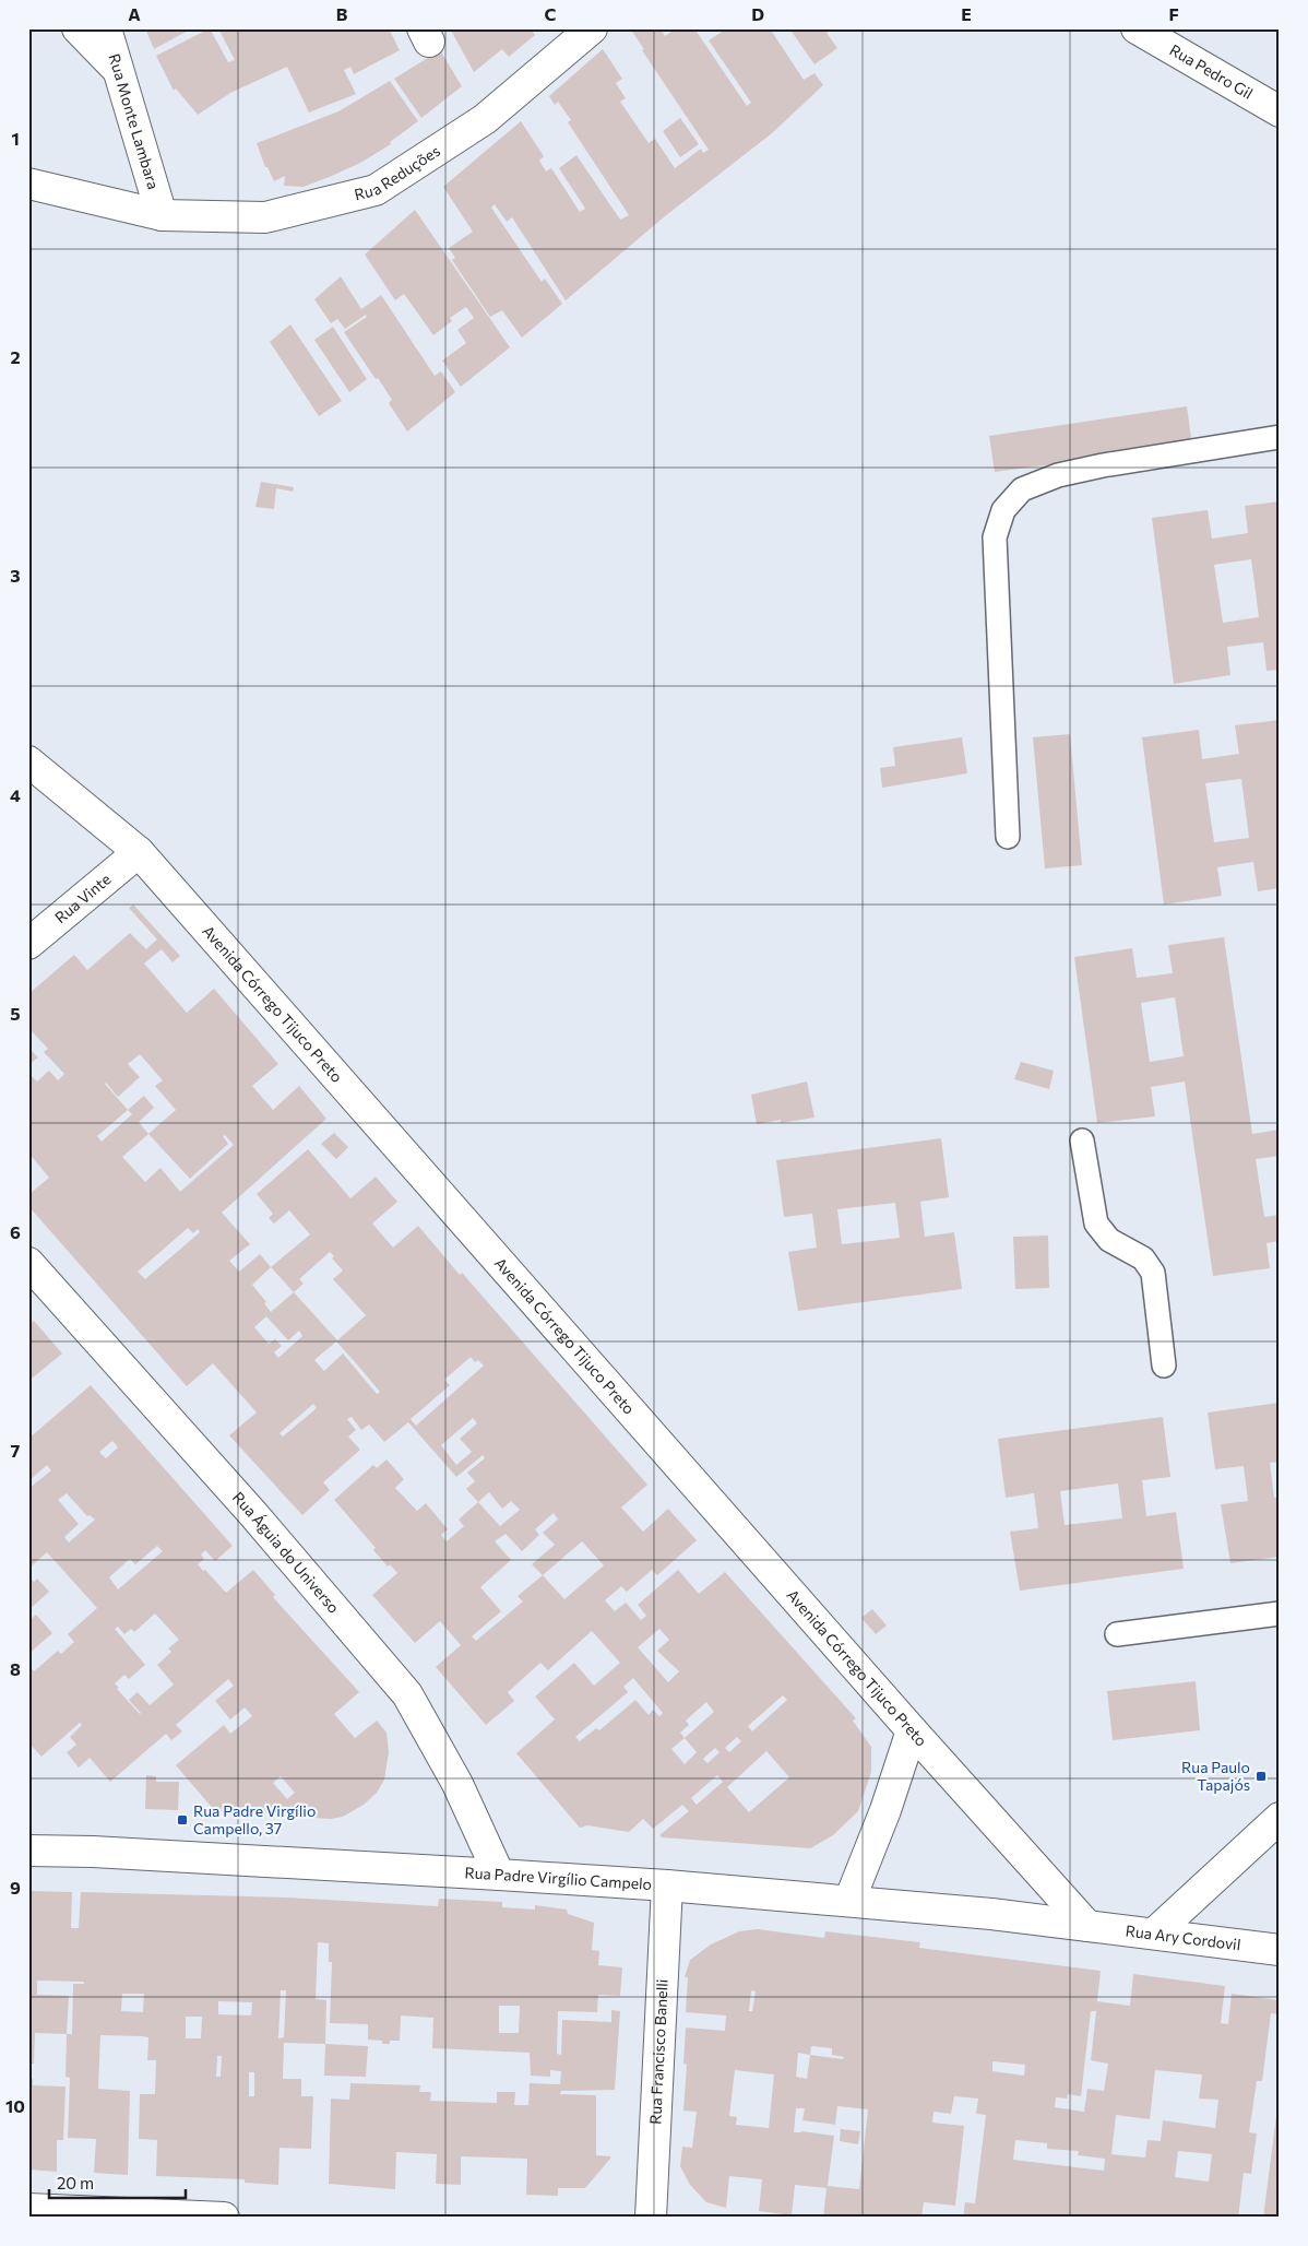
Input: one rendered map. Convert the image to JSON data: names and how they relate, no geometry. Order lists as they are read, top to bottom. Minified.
{"streets":{"street":["Rua Pedro Gil","Rua Monte Lambara","Rua Reduções","Rua Vinte","Avenida Córrego Tijuco Preto","Rua Águia do Universo","Rua Padre Virgílio Campelo","Rua Ary Cordovil","Rua Francisco Banelli"]},"crossings":[["Rua Monte Lambara","Rua Reduções"],["Rua Vinte","Avenida Córrego Tijuco Preto"],["Avenida Córrego Tijuco Preto","Rua Padre Virgílio Campelo"],["Avenida Córrego Tijuco Preto","Rua Ary Cordovil"],["Rua Águia do Universo","Rua Padre Virgílio Campelo"],["Rua Padre Virgílio Campelo","Rua Ary Cordovil"],["Rua Padre Virgílio Campelo","Rua Francisco Banelli"]],"places":{"transit":["Rua Paulo Tapajós","Rua Padre Virgílio Campello, 37"]},"scale_bar":"20 m","grid":{"columns":["A","B","C","D","E","F"],"rows":["1","2","3","4","5","6","7","8","9","10"]}}
